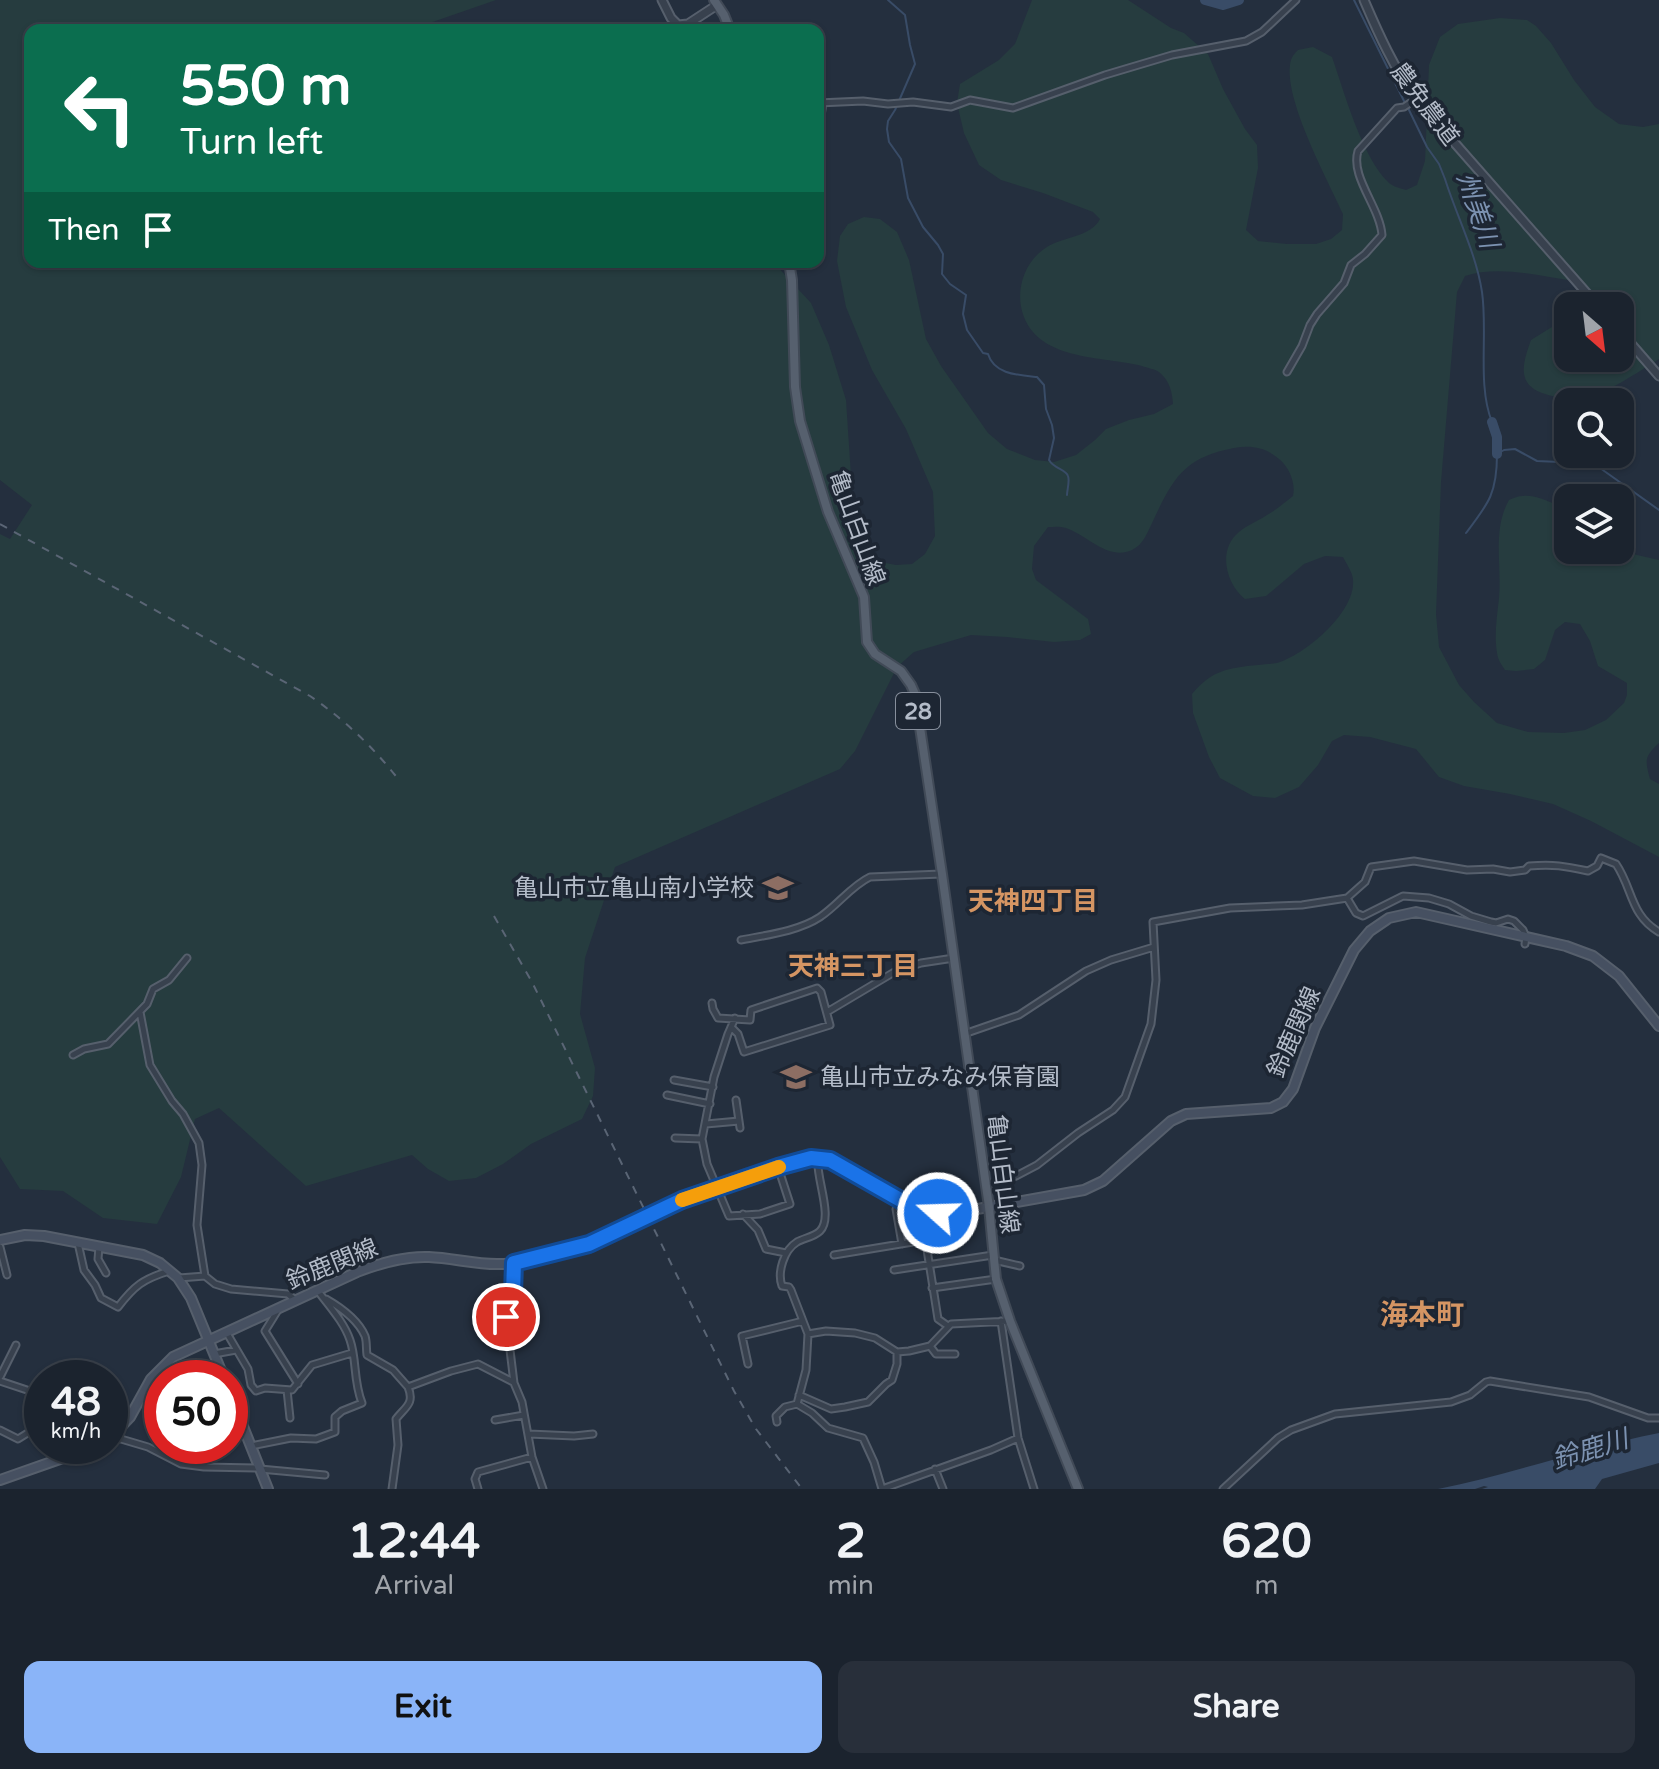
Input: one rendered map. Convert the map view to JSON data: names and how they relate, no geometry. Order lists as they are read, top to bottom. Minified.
{"streets":{"main road":["亀山白山線","28","鈴鹿関線"],"street":["農免農道"]},"crossings":[["亀山白山線","鈴鹿関線"]],"districts":["天神四丁目","天神三丁目","海本町"],"water":["州美川","鈴鹿川"],"places":{"school or university":["亀山市立亀山南小学校","亀山市立みなみ保育園"]},"north":"bottom right","page":{"turn":["550 m","Turn left"],"then":"Then","speed":"48 km/h","limit":"50","eta":["12:44","Arrival","2","min","620","m"],"buttons":["Exit","Share"]}}
